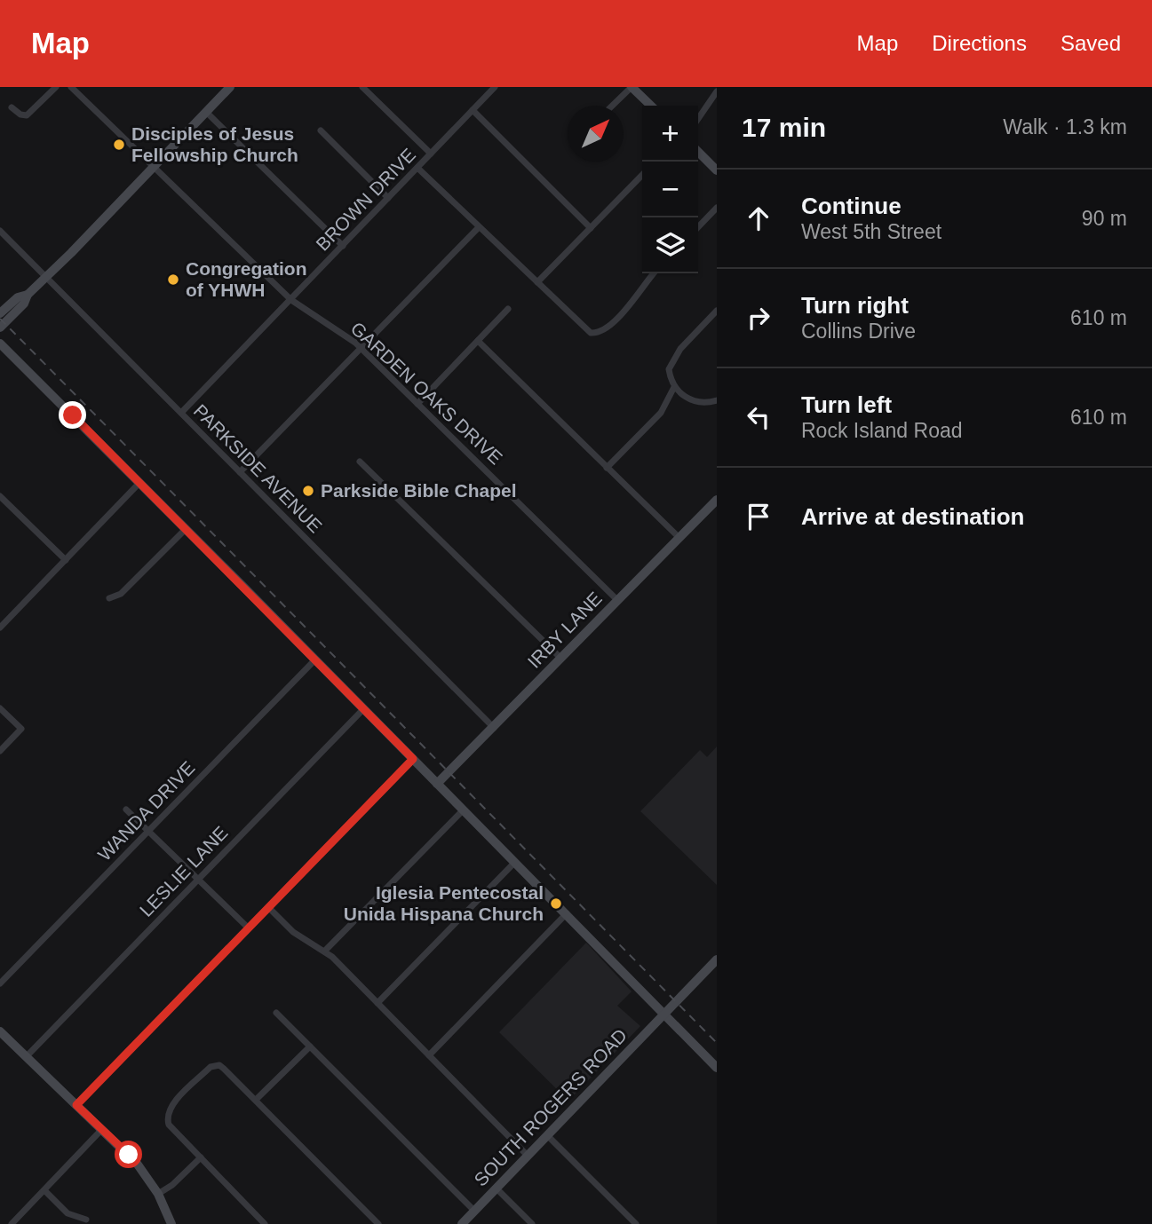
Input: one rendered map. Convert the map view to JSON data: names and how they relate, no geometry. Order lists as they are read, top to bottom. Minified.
{"streets":{"main road":["IRBY LANE","SOUTH ROGERS ROAD"],"street":["BROWN DRIVE","GARDEN OAKS DRIVE","PARKSIDE AVENUE","WANDA DRIVE","LESLIE LANE"]},"crossings":[["BROWN DRIVE","GARDEN OAKS DRIVE"],["BROWN DRIVE","PARKSIDE AVENUE"],["GARDEN OAKS DRIVE","IRBY LANE"],["PARKSIDE AVENUE","IRBY LANE"]],"places":["Disciples of Jesus Fellowship Church","Congregation of YHWH","Parkside Bible Chapel","Iglesia Pentecostal Unida Hispana Church"],"north":"top right","page":{"header":"Map","nav":["Map","Directions","Saved"],"heading":["17 min","Walk · 1.3 km"],"map_buttons":["+","−"],"list":[["Continue","West 5th Street","90 m"],["Turn right","Collins Drive","610 m"],["Turn left","Rock Island Road","610 m"],"Arrive at destination"]}}
